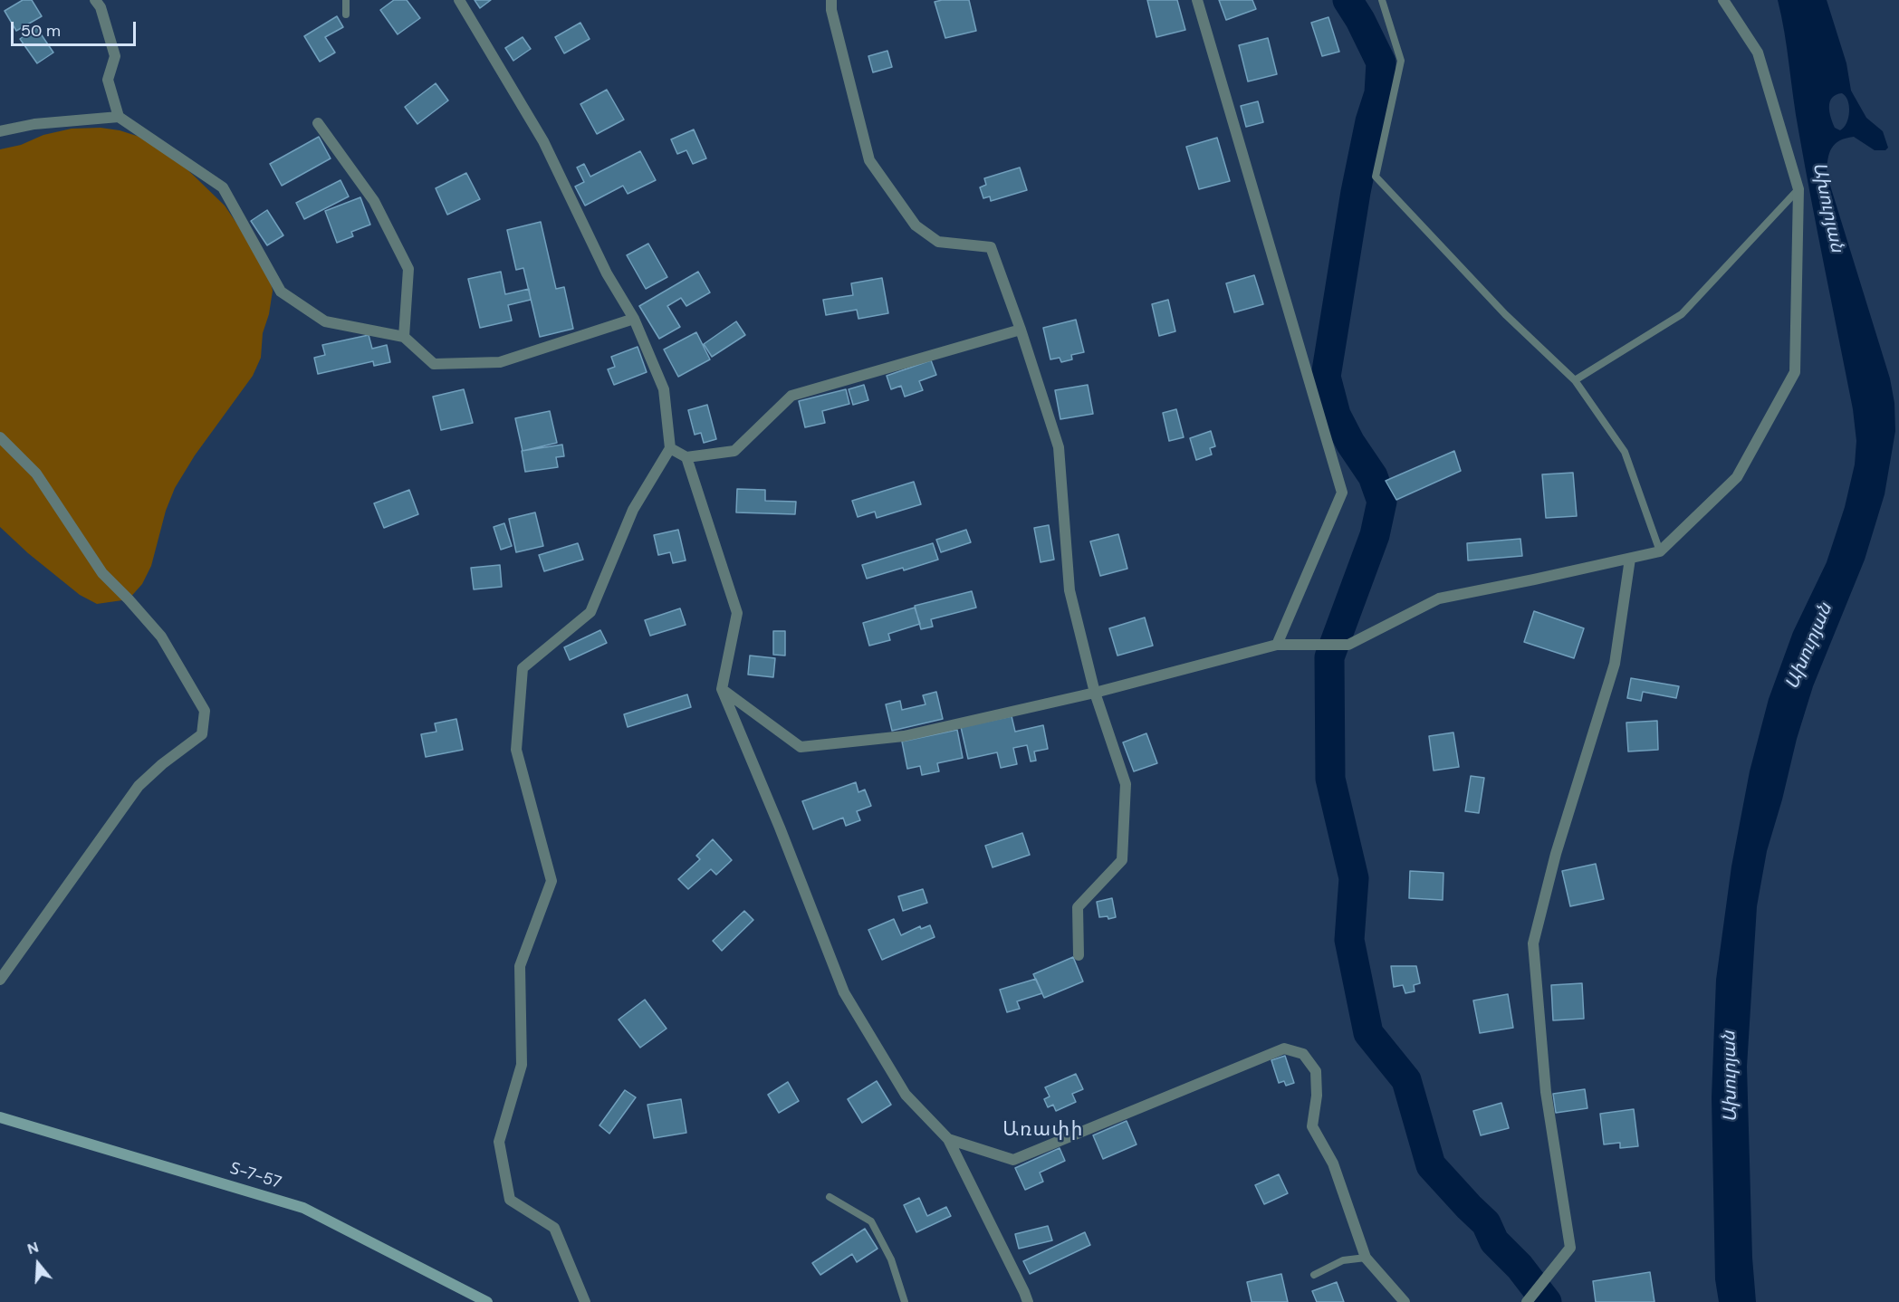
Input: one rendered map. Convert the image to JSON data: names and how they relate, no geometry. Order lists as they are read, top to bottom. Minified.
{"streets":{"street":["Տ-7-57"]},"districts":["Առափի"],"water":["Ախուրյան"],"scale_bar":"50 m","north":"top"}
